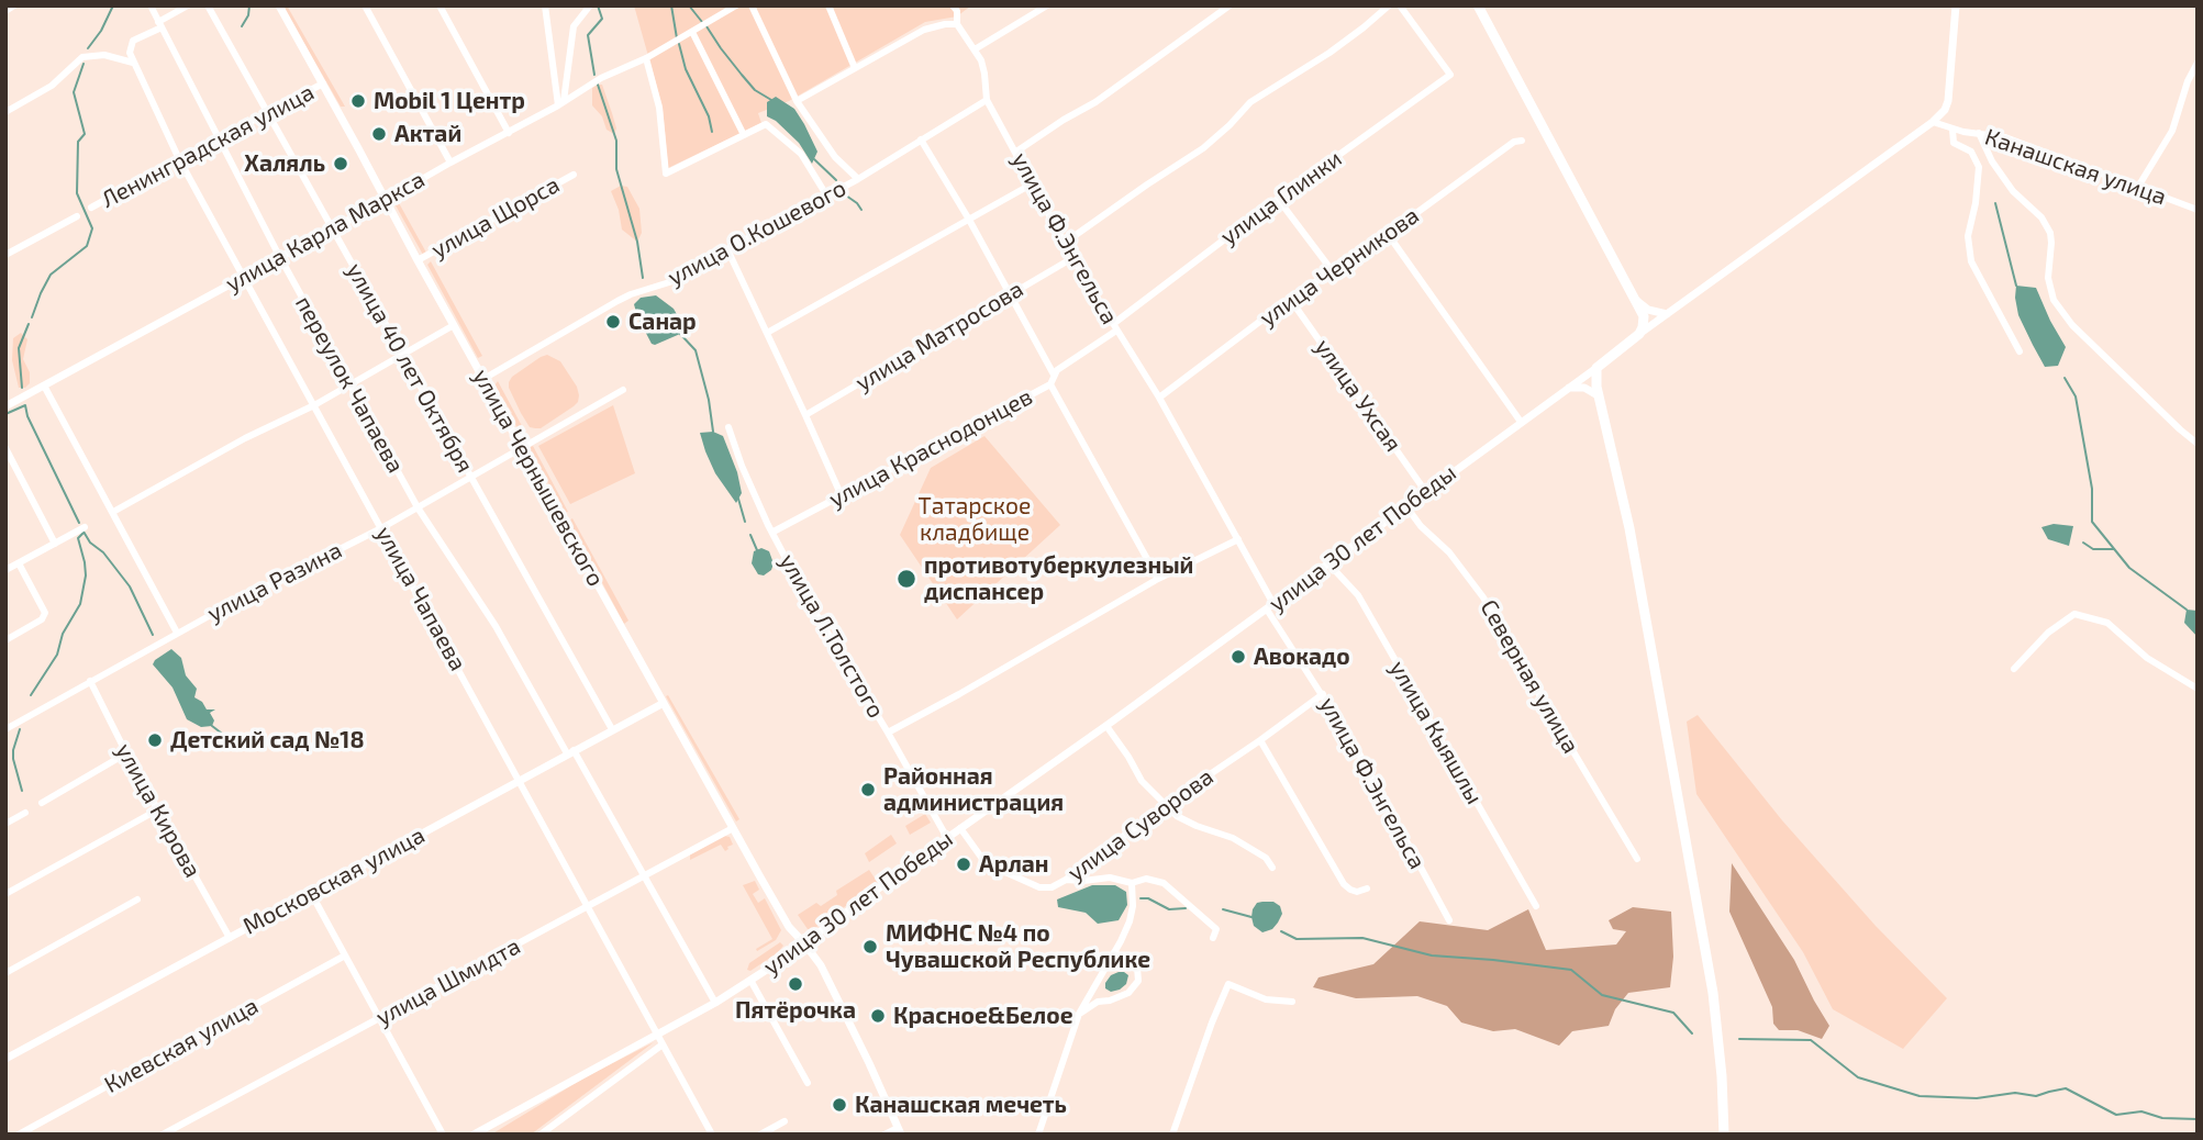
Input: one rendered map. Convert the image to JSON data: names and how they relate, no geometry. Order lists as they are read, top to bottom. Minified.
{"streets":{"street":["Ленинградская улица","Канашская улица","улица Глинки","улица Щорса","улица Карла Маркса","улица О.Кошевого","улица Ф.Энгельса","улица Черникова","улица Матросова","улица 40 лет Октября","переулок Чапаева","улица Ухсая","улица Краснодонцев","улица Чернышевского","улица 30 лет Победы","улица Разина","улица Чапаева","улица Л.Толстого","Северная улица","улица Кыяшлы","улица Кирова","улица Суворова","Московская улица","улица Шмидта","Киевская улица"]},"crossings":[["Ленинградская улица","улица 40 лет Октября"],["Ленинградская улица","переулок Чапаева"],["Ленинградская улица","улица Чернышевского"],["Ленинградская улица","улица Чапаева"],["улица Глинки","улица Ф.Энгельса"],["улица Глинки","улица Краснодонцев"],["улица Щорса","улица Чернышевского"],["улица Карла Маркса","улица 40 лет Октября"],["улица Карла Маркса","переулок Чапаева"],["улица Карла Маркса","улица Чернышевского"],["улица Карла Маркса","улица Чапаева"],["улица О.Кошевого","улица Ф.Энгельса"],["улица О.Кошевого","улица Чернышевского"],["улица Ф.Энгельса","улица Черникова"],["улица Ф.Энгельса","улица Матросова"],["улица Ф.Энгельса","улица Краснодонцев"],["улица Ф.Энгельса","улица 30 лет Победы"],["улица Ф.Энгельса","улица Суворова"],["улица Черникова","улица Ухсая"],["улица 40 лет Октября","улица Разина"],["улица 40 лет Октября","Московская улица"],["переулок Чапаева","улица 30 лет Победы"],["переулок Чапаева","улица Разина"],["переулок Чапаева","Московская улица"],["переулок Чапаева","улица Шмидта"],["улица Ухсая","улица 30 лет Победы"],["улица Краснодонцев","улица Л.Толстого"],["улица Чернышевского","улица 30 лет Победы"],["улица Чернышевского","улица Разина"],["улица Чернышевского","Московская улица"],["улица Чернышевского","улица Шмидта"],["улица 30 лет Победы","улица Чапаева"],["улица 30 лет Победы","улица Л.Толстого"],["улица 30 лет Победы","Северная улица"],["улица 30 лет Победы","улица Кыяшлы"],["улица 30 лет Победы","улица Суворова"],["улица Разина","улица Чапаева"],["улица Разина","улица Кирова"],["улица Чапаева","Московская улица"],["улица Чапаева","улица Шмидта"],["улица Кирова","Московская улица"]],"parks":["Татарское кладбище"],"places":["Mobil 1 Центр","Актай","Халяль","Санар","противотуберкулезный диспансер","Авокадо","Детский сад №18","Районная администрация","Арлан","МИФНС №4 по Чувашской Республике","Пятёрочка","Красное&Белое","Канашская мечеть"]}
